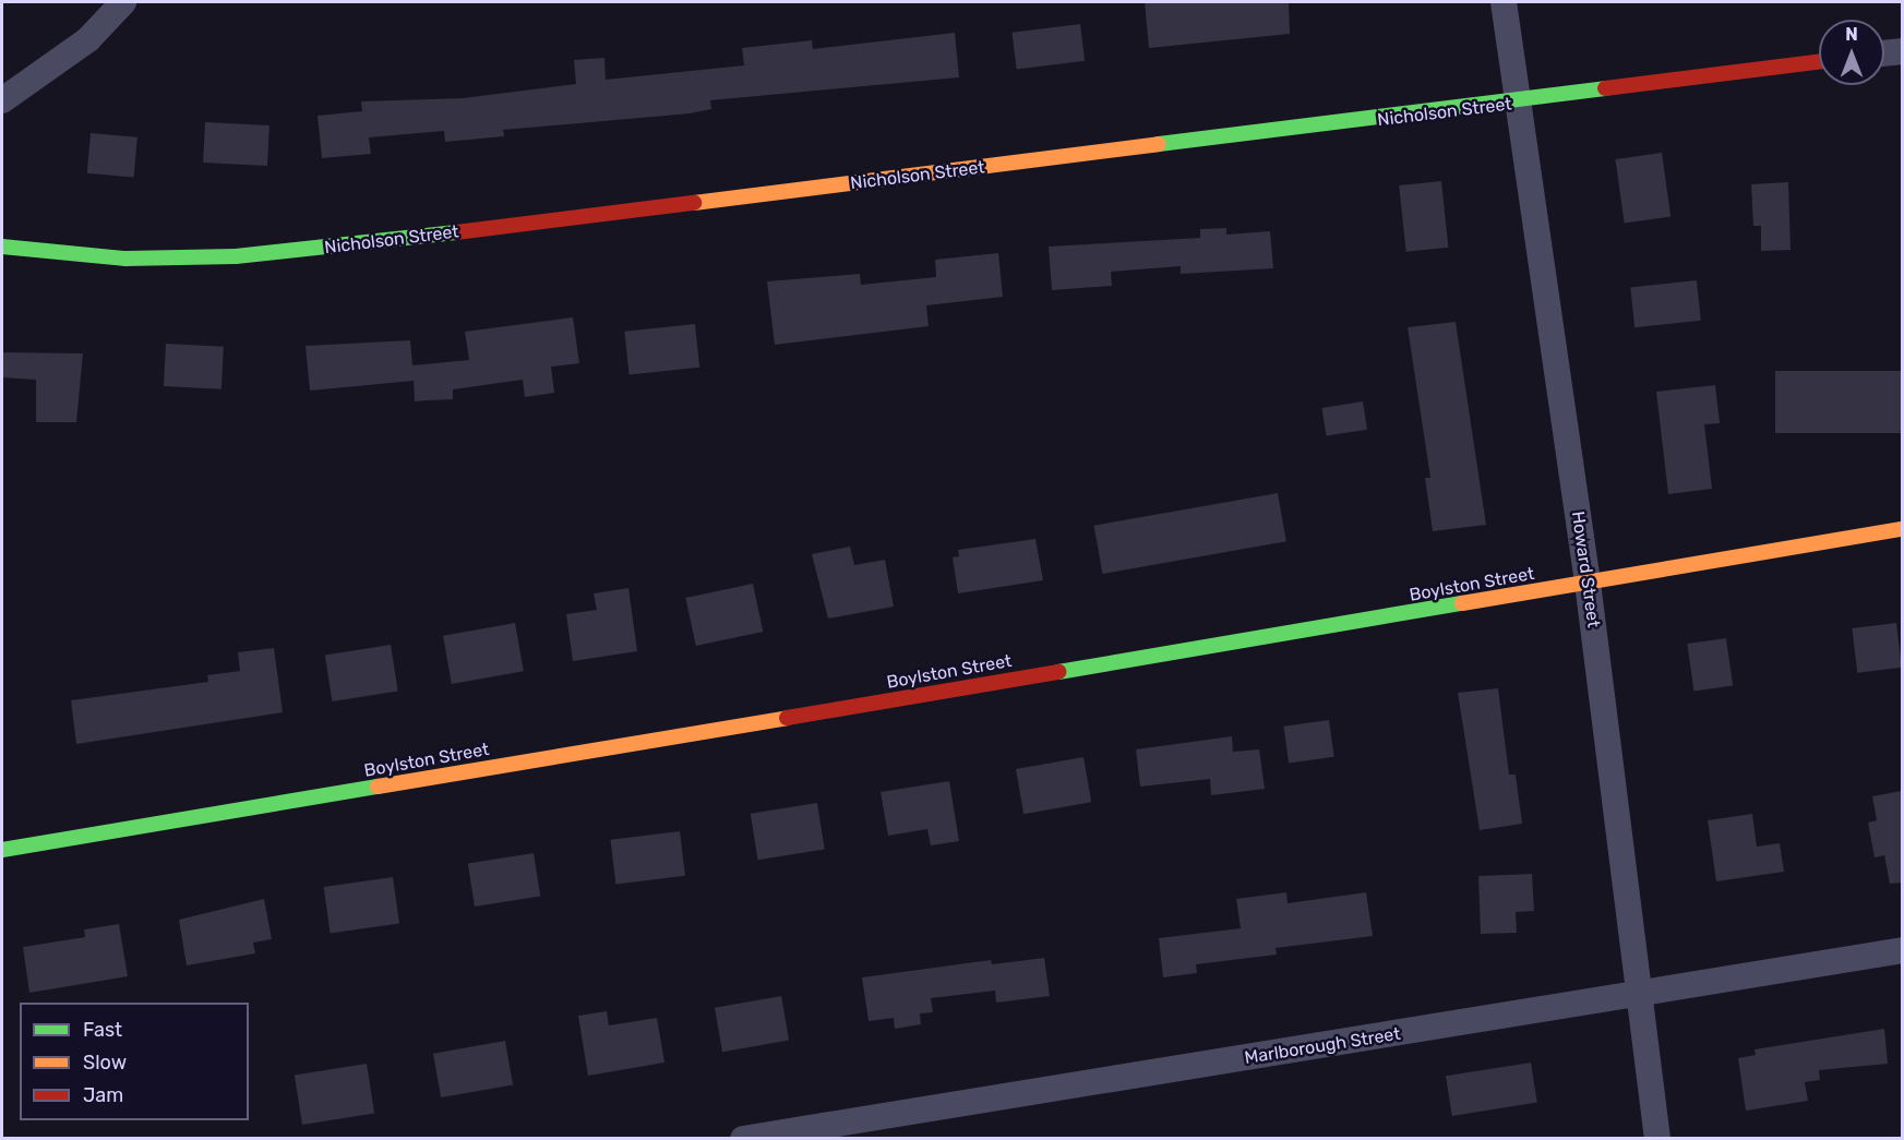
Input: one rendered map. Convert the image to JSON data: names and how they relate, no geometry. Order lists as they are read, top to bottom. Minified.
{"streets":{"street":["Nicholson Street","Howard Street","Boylston Street","Marlborough Street"]},"crossings":[["Nicholson Street","Howard Street"],["Howard Street","Boylston Street"],["Howard Street","Marlborough Street"]],"legend":["Fast","Slow","Jam"],"north":"top"}
